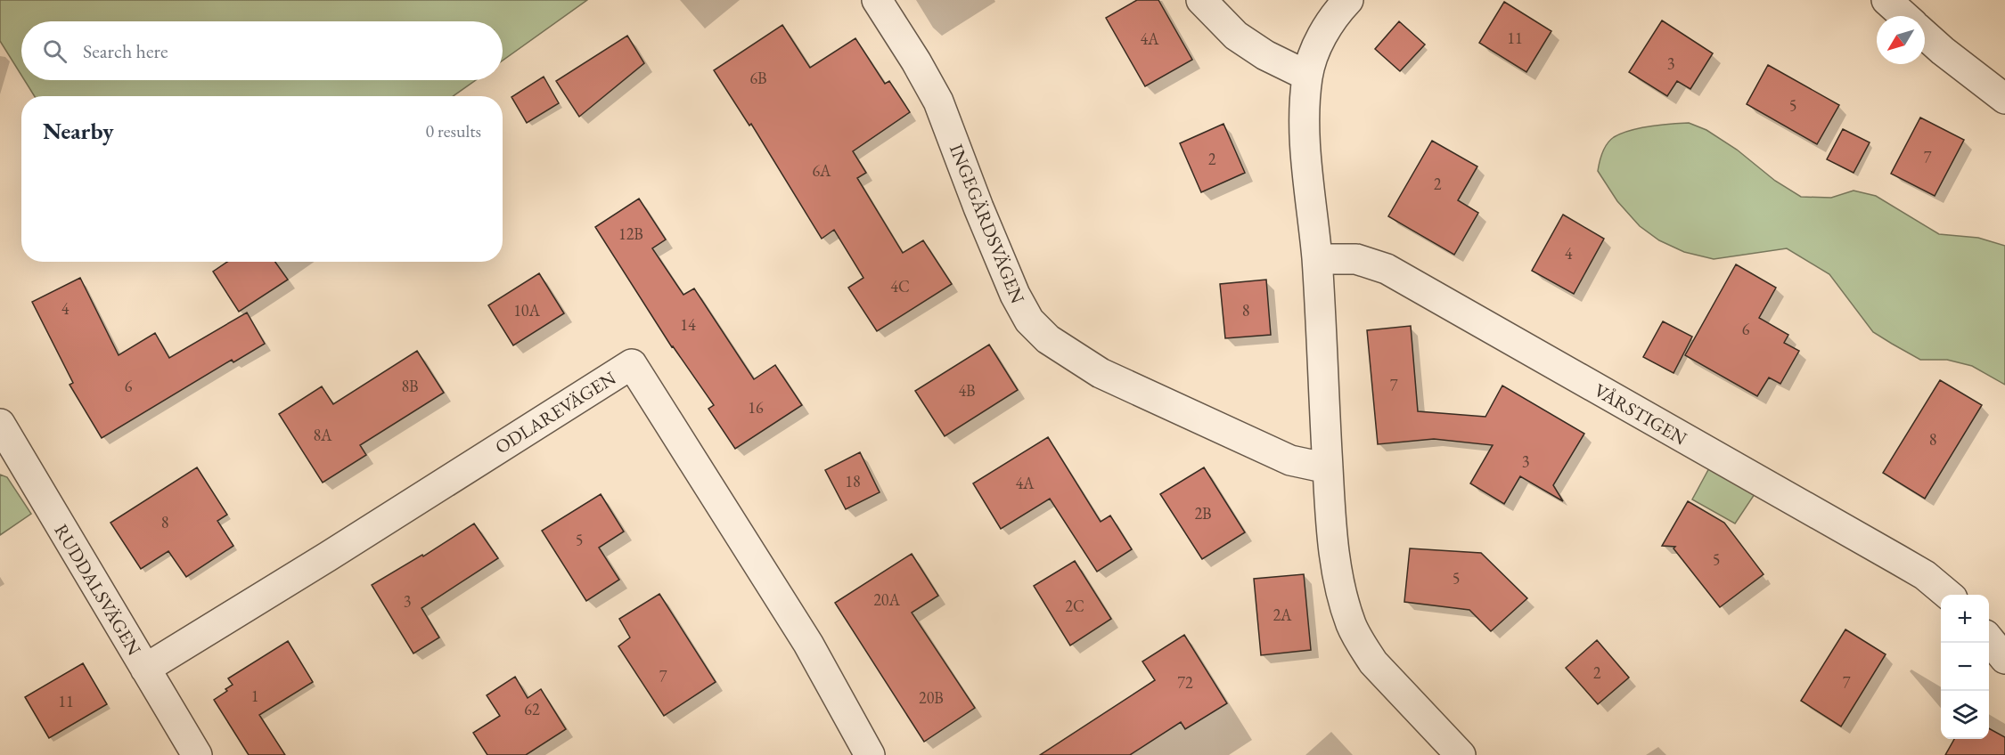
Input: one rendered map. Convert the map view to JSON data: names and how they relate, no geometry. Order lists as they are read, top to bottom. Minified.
{"streets":{"street":["INGEGÄRDSVÄGEN","ODLAREVÄGEN","VÅRSTIGEN","RUDDALSVÄGEN"]},"crossings":[["ODLAREVÄGEN","RUDDALSVÄGEN"]],"house_numbers":["11","4A","3","6B","5","7","2","6A","2","12B","4","4C","4","10A","8","14","6","7","6","8B","4B","16","8A","8","3","18","4A","2B","8","5","5","5","20A","3","2C","2A","2","7","72","7","1","20B","11","62"],"north":"bottom left","page":{"search":"Search here","heading":["Nearby","0 results"],"map_buttons":["+","−"]}}
